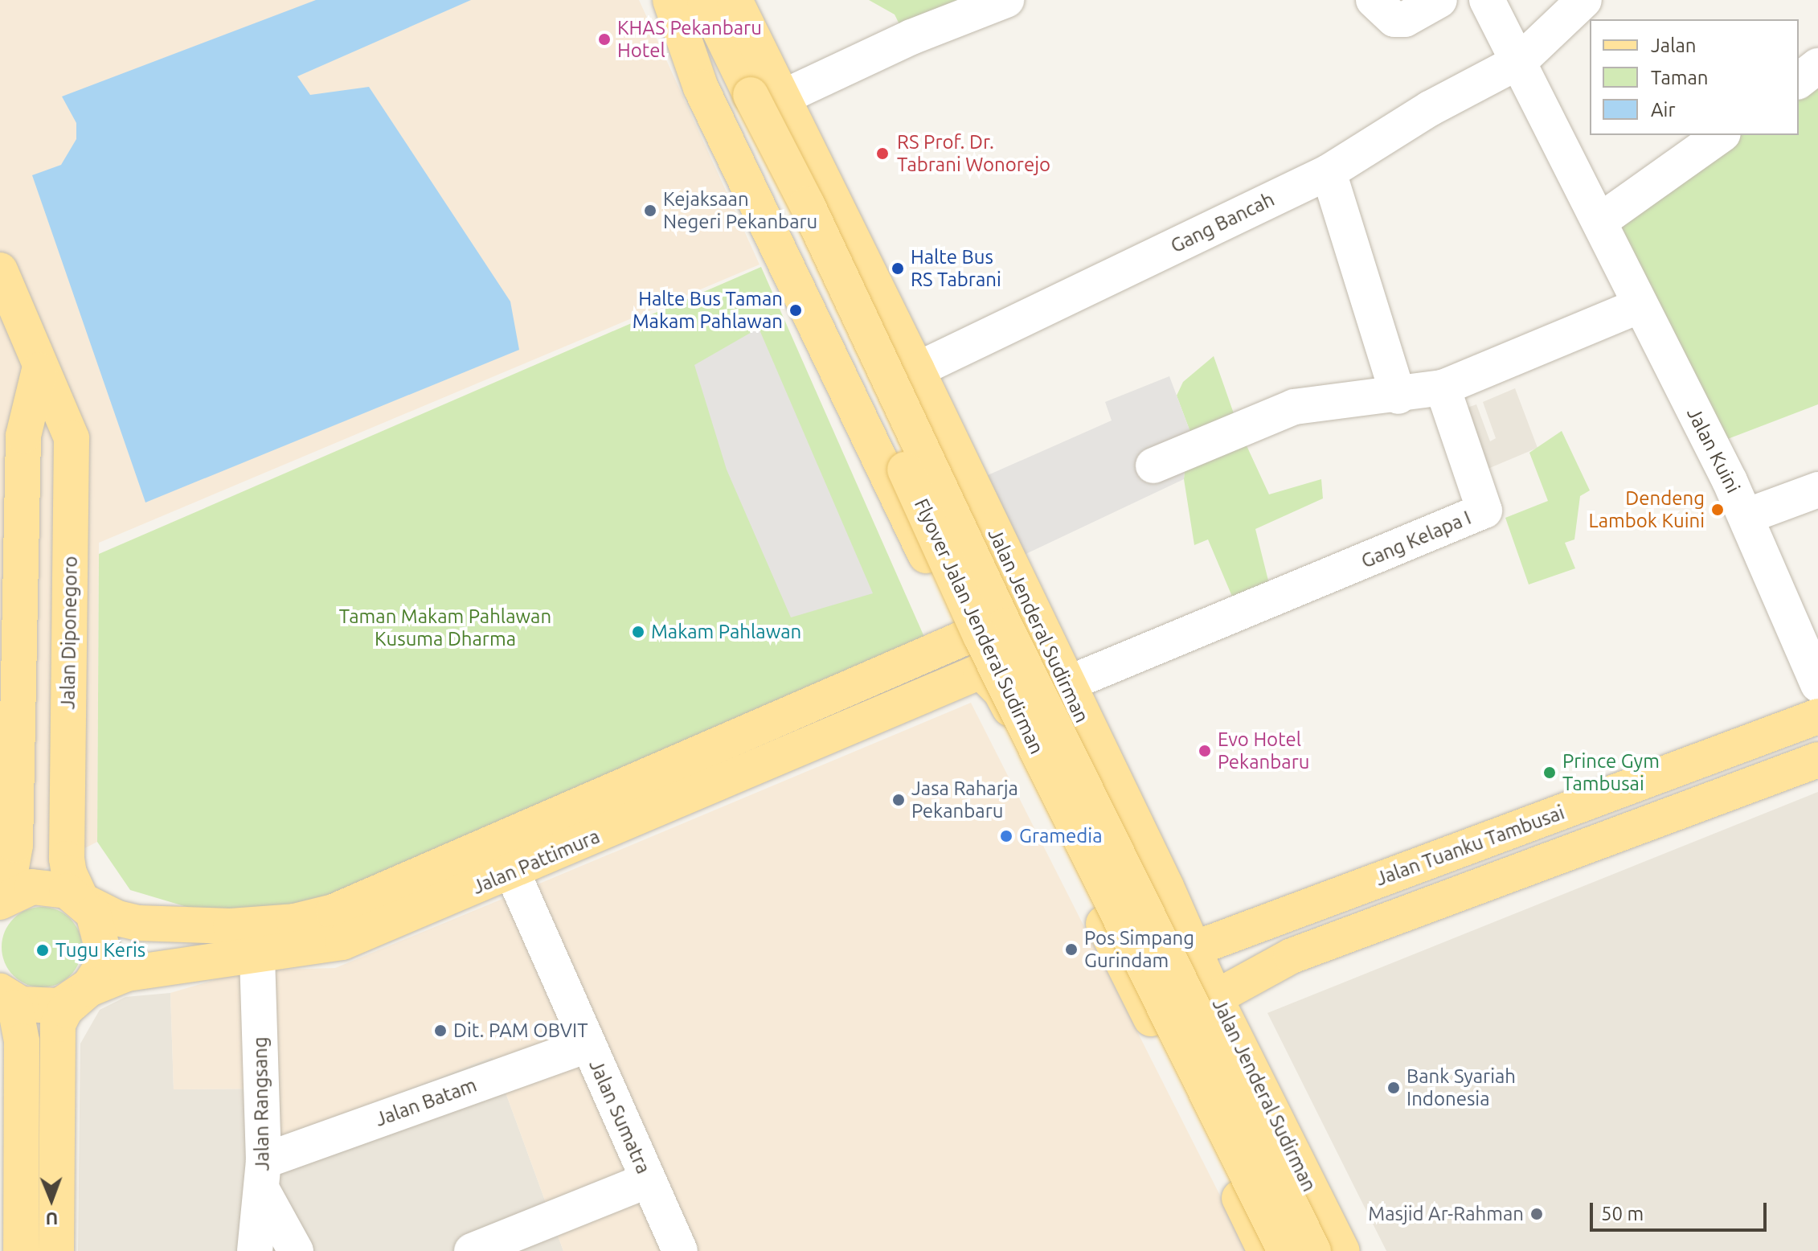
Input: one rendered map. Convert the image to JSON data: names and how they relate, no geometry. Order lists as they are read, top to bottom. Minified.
{"streets":{"main road":["Jalan Jenderal Sudirman","Flyover Jalan Jenderal Sudirman","Jalan Diponegoro","Jalan Tuanku Tambusai","Jalan Pattimura"],"street":["Gang Bancah","Jalan Kuini","Gang Kelapa I","Jalan Batam","Jalan Rangsang","Jalan Sumatra"]},"crossings":[["Gang Bancah","Jalan Kuini"],["Gang Bancah","Jalan Jenderal Sudirman"],["Gang Kelapa I","Jalan Jenderal Sudirman"],["Jalan Jenderal Sudirman","Jalan Tuanku Tambusai"],["Jalan Diponegoro","Jalan Pattimura"],["Jalan Pattimura","Jalan Rangsang"],["Jalan Pattimura","Jalan Sumatra"],["Jalan Batam","Jalan Rangsang"],["Jalan Batam","Jalan Sumatra"]],"parks":["Taman Makam Pahlawan Kusuma Dharma"],"places":["KHAS Pekanbaru Hotel","RS Prof. Dr. Tabrani Wonorejo","Kejaksaan Negeri Pekanbaru","Halte Bus RS Tabrani","Halte Bus Taman Makam Pahlawan","Dendeng Lambok Kuini","Makam Pahlawan","Evo Hotel Pekanbaru","Prince Gym Tambusai","Jasa Raharja Pekanbaru","Gramedia","Pos Simpang Gurindam","Tugu Keris","Dit. PAM OBVIT","Bank Syariah Indonesia","Masjid Ar-Rahman"],"legend":["Jalan","Taman","Air"],"scale_bar":"50 m","north":"bottom"}
